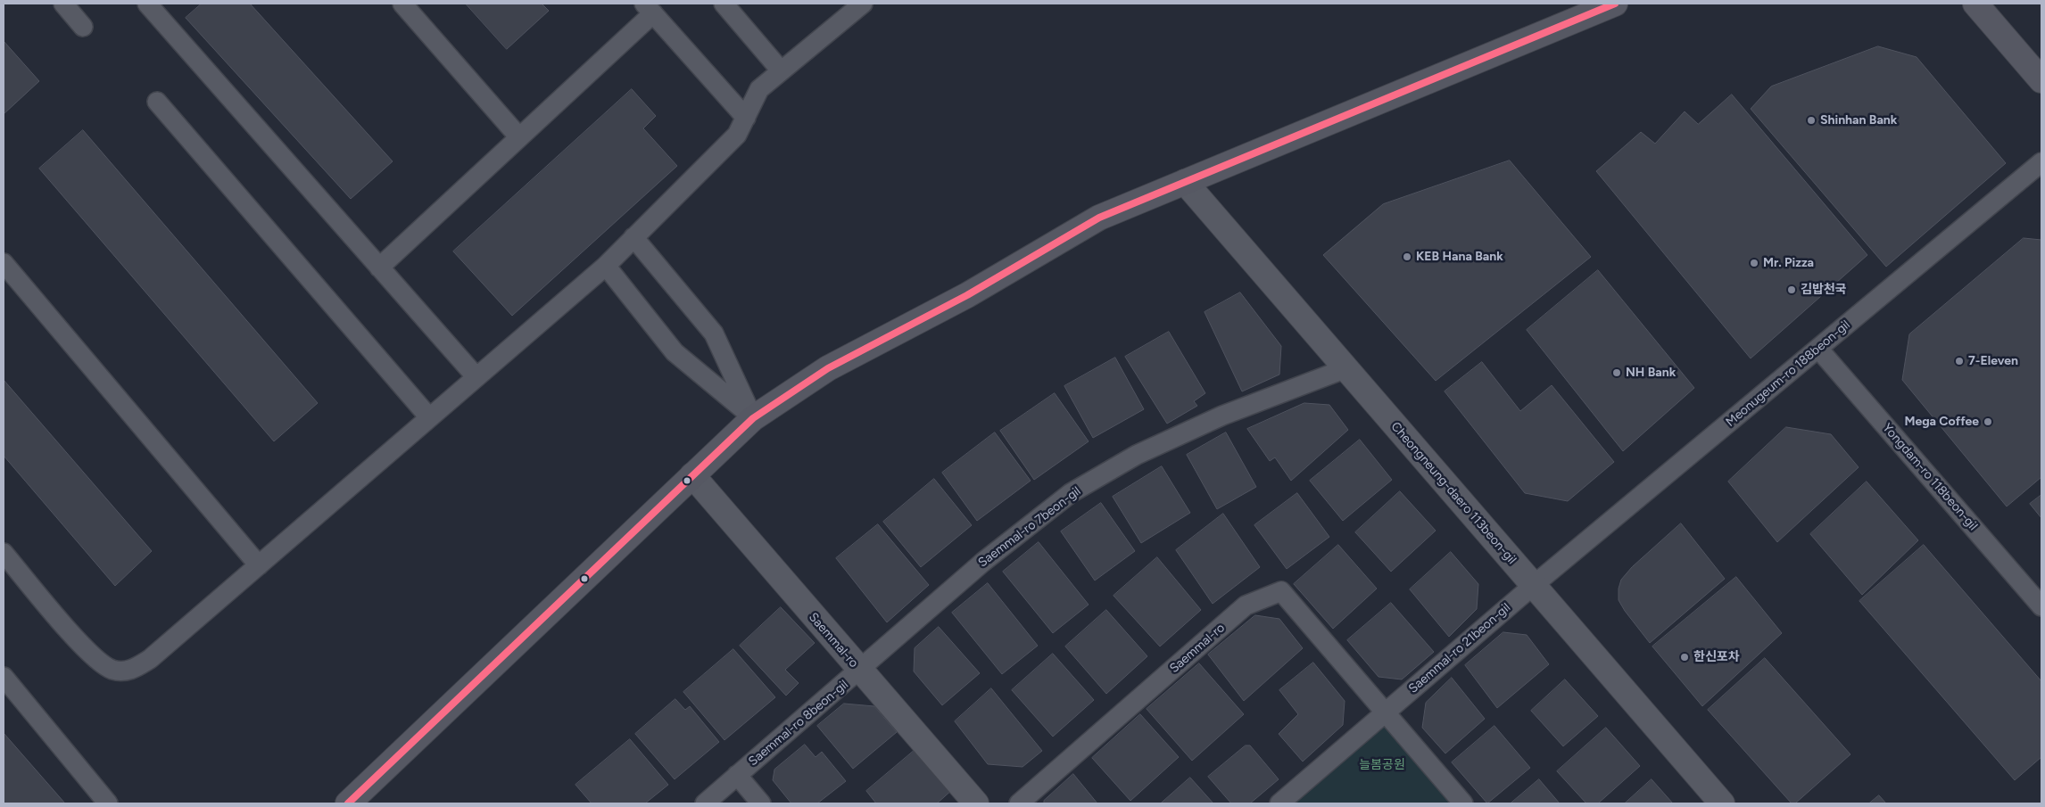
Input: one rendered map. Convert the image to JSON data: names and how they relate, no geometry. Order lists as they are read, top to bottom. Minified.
{"streets":{"street":["Cheongneung-daero 113beon-gil","Saemmal-ro"],"lane":["Meonugeum-ro 188beon-gil","Yongdam-ro 118beon-gil","Saemmal-ro 7beon-gil","Saemmal-ro 21beon-gil","Saemmal-ro 8beon-gil"]},"crossings":[["Meonugeum-ro 188beon-gil","Yongdam-ro 118beon-gil"],["Meonugeum-ro 188beon-gil","Cheongneung-daero 113beon-gil"],["Meonugeum-ro 188beon-gil","Saemmal-ro 21beon-gil"],["Cheongneung-daero 113beon-gil","Saemmal-ro 7beon-gil"],["Cheongneung-daero 113beon-gil","Saemmal-ro 21beon-gil"],["Saemmal-ro 7beon-gil","Saemmal-ro"],["Saemmal-ro 7beon-gil","Saemmal-ro 8beon-gil"],["Saemmal-ro","Saemmal-ro 21beon-gil"],["Saemmal-ro","Saemmal-ro 8beon-gil"]],"parks":["늘봄공원"],"places":["Shinhan Bank","KEB Hana Bank","Mr. Pizza","김밥천국","7-Eleven","NH Bank","Mega Coffee","한신포차"]}
